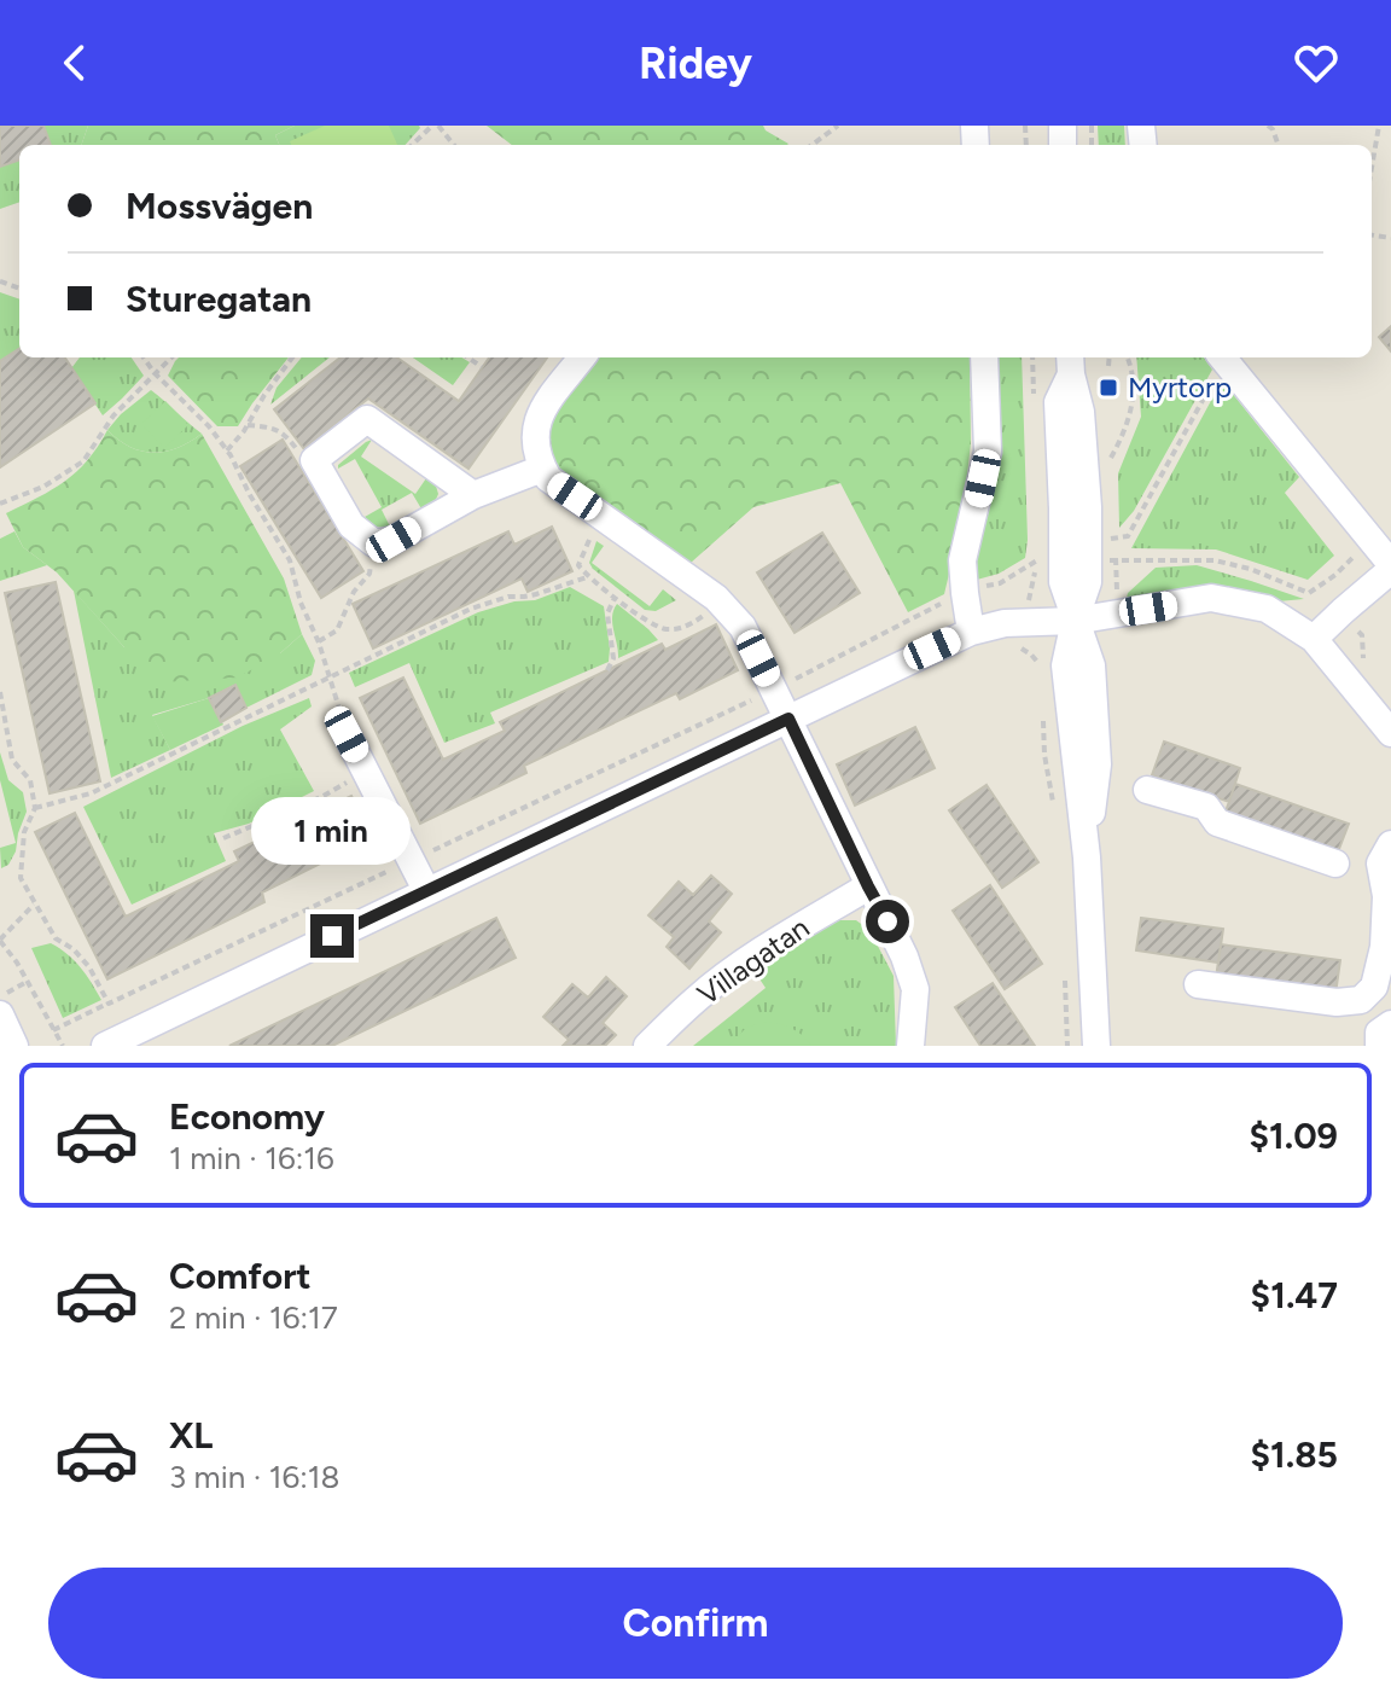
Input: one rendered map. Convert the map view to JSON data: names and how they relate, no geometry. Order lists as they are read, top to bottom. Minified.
{"streets":{"street":["Villagatan"]},"places":{"transit":["Myrtorp"]},"page":{"header":"Ridey","banner":["Mossvägen","Sturegatan"],"bubble":"1 min","list":[{"name":"Economy","note":"1 min · 16:16","value":"$1.09"},{"name":"Comfort","note":"2 min · 16:17","value":"$1.47"},{"name":"XL","note":"3 min · 16:18","value":"$1.85"}],"buttons":"Confirm"}}
